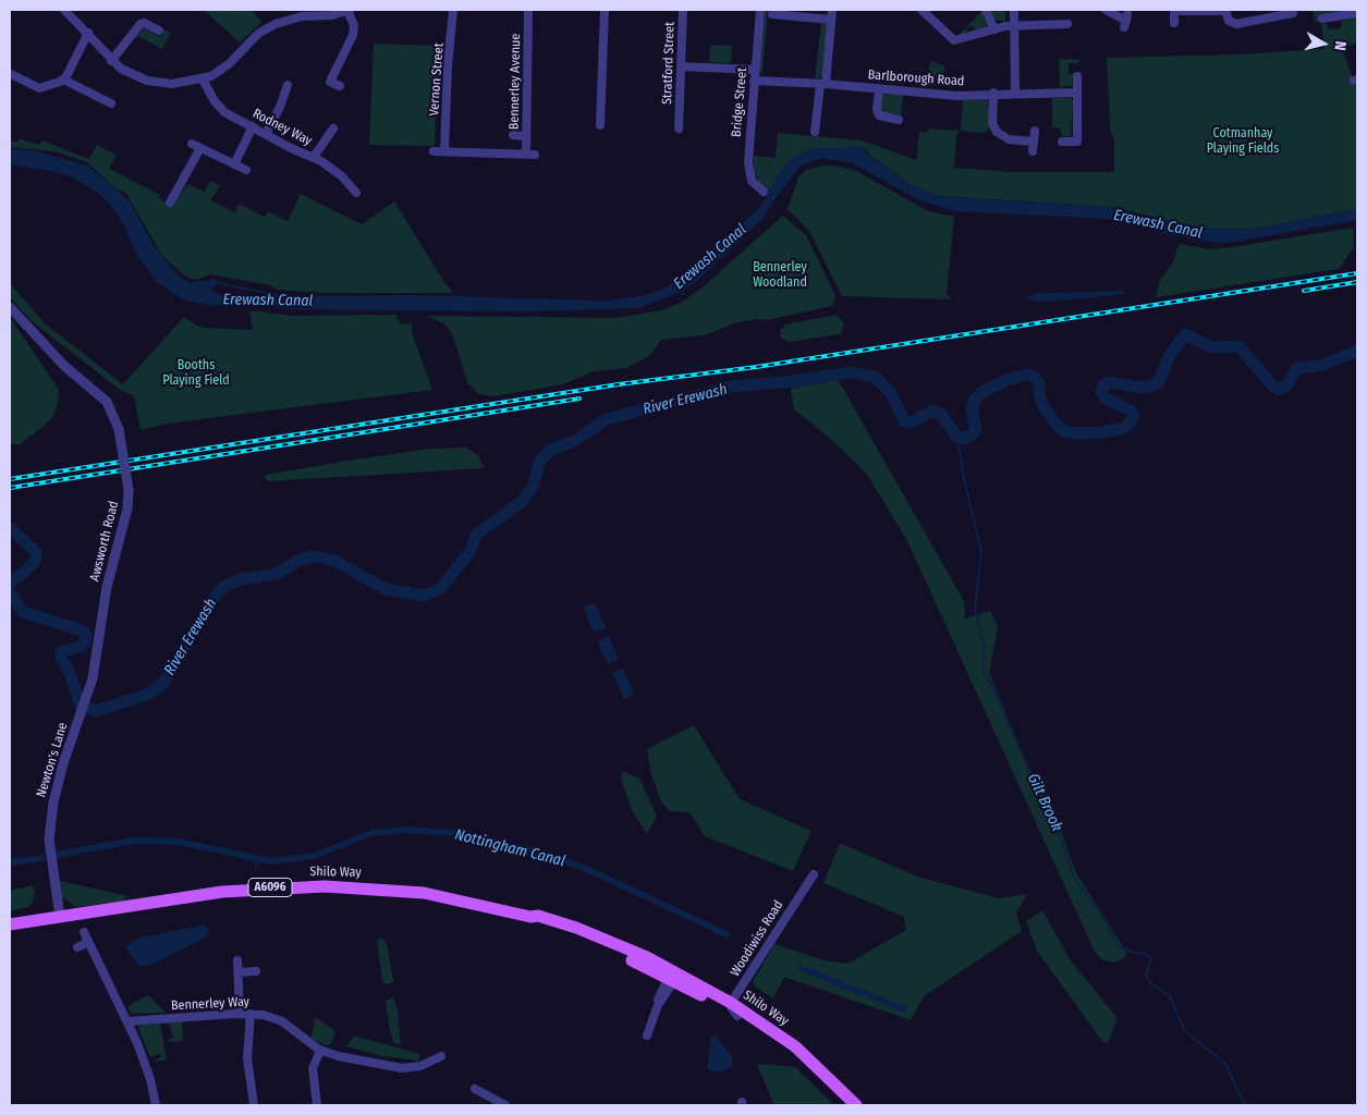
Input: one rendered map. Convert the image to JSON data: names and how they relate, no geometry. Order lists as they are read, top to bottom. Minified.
{"streets":{"main road":["Shilo Way","A6096"],"street":["Stratford Street","Barlborough Road","Vernon Street","Bennerley Avenue","Bridge Street","Rodney Way","Awsworth Road","Newton's Lane","Woodiwiss Road","Bennerley Way"]},"crossings":[["Barlborough Road","Bridge Street"],["Vernon Street","Bennerley Avenue"],["Awsworth Road","Newton's Lane"],["Newton's Lane","Shilo Way"],["Shilo Way","Woodiwiss Road"]],"water":["Erewash Canal","River Erewash","Gilt Brook","Nottingham Canal"],"parks":["Cotmanhay Playing Fields","Bennerley Woodland","Booths Playing Field"],"north":"right"}
